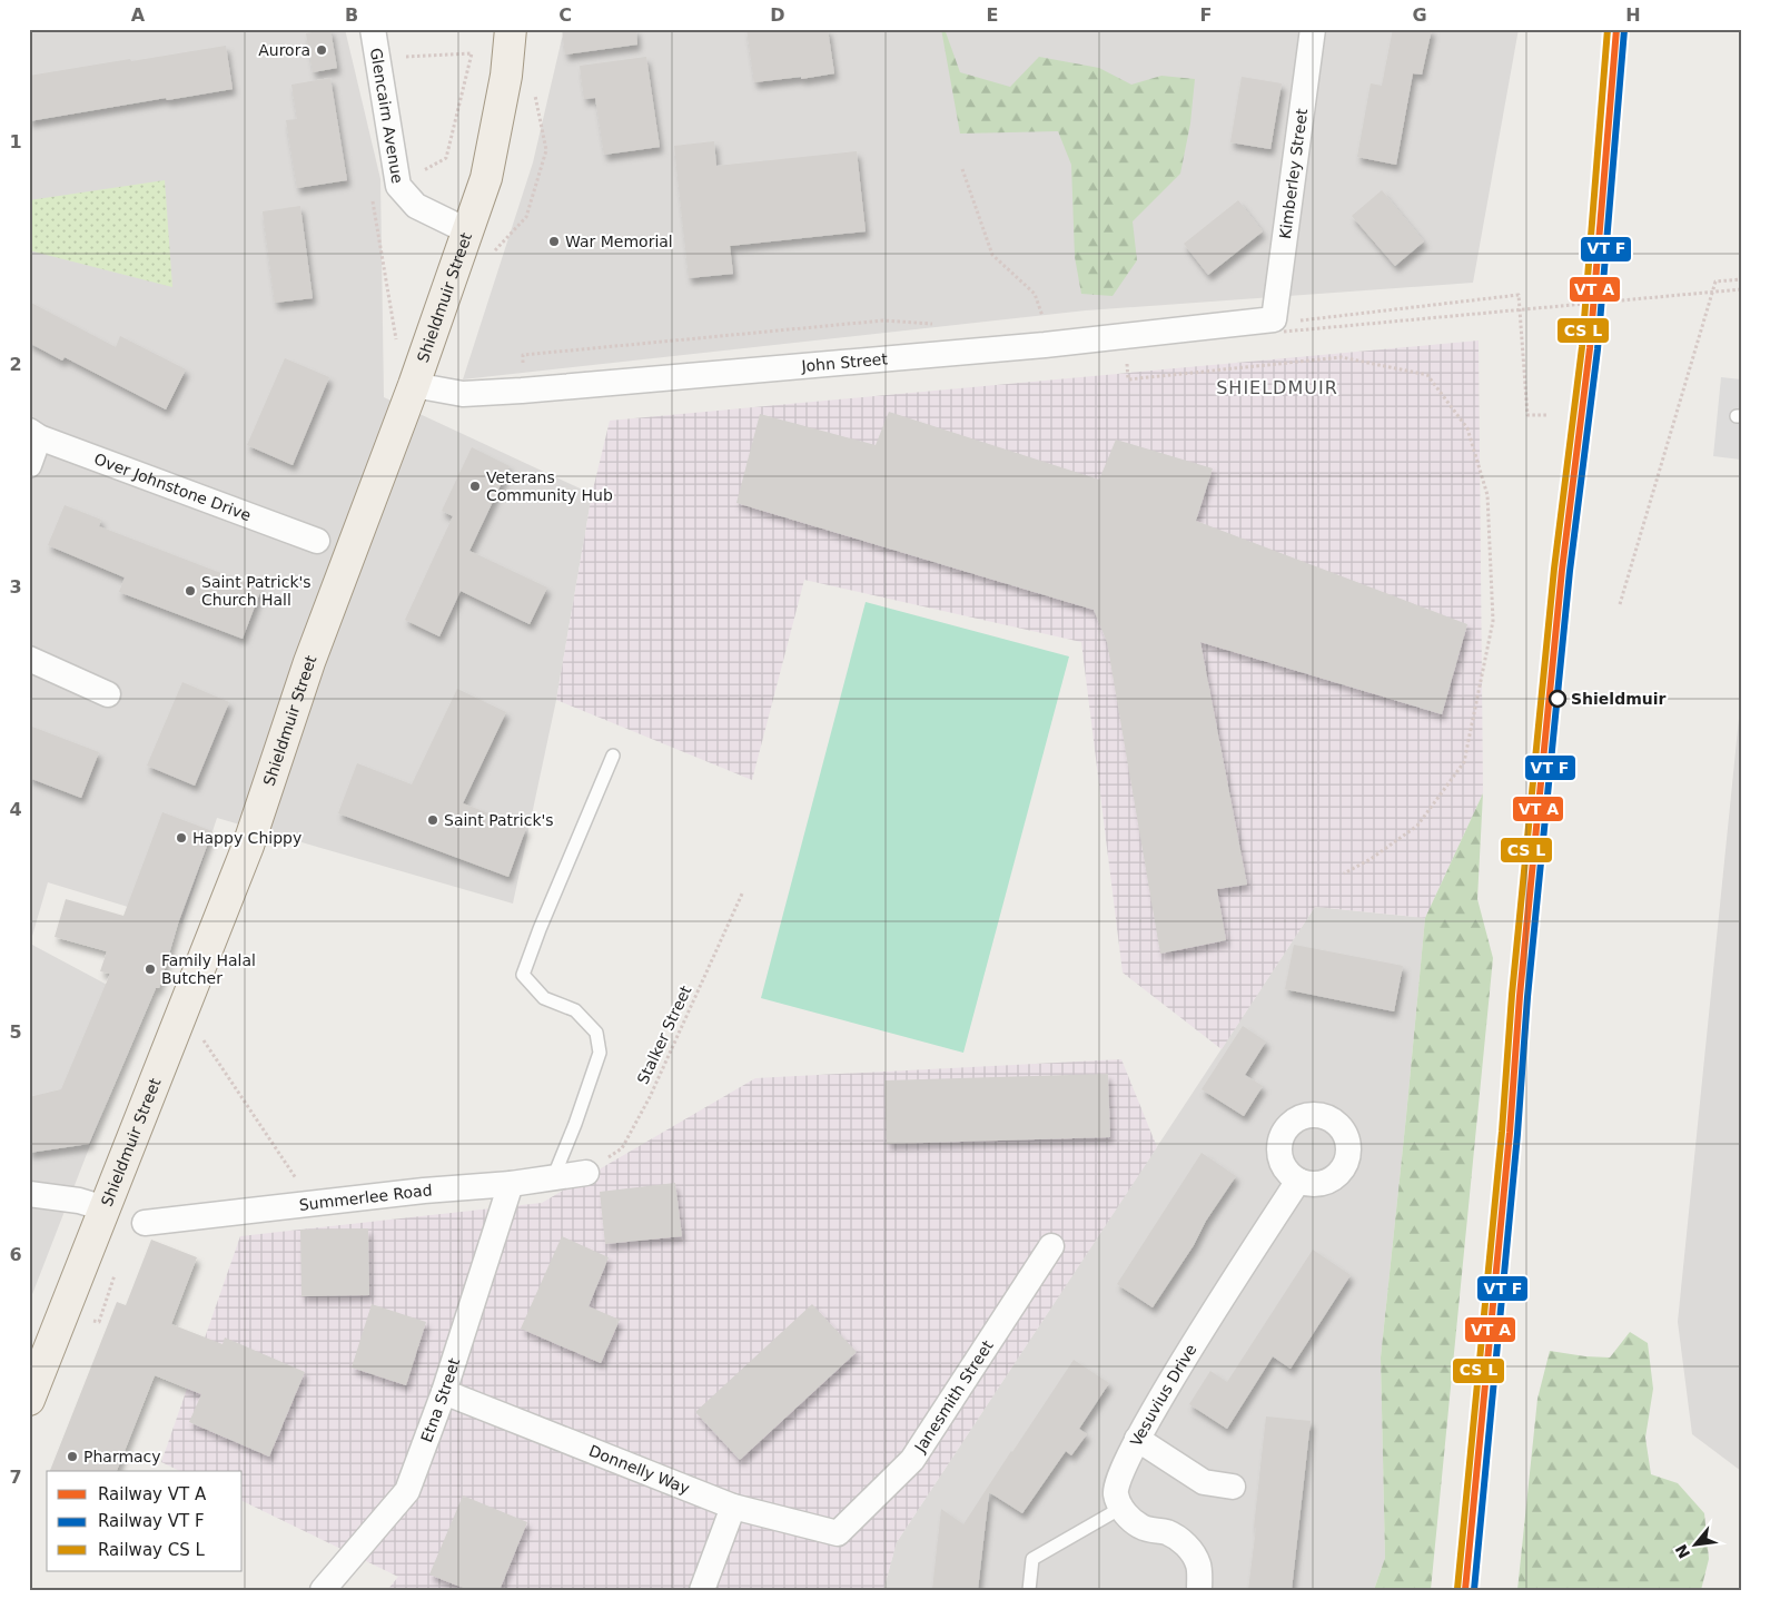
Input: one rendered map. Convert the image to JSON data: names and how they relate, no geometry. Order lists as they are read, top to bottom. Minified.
{"streets":{"main road":["Shieldmuir Street"],"street":["Glencairn Avenue","Kimberley Street","John Street","Over Johnstone Drive","Summerlee Road","Vesuvius Drive","Janesmith Street","Etna Street","Donnelly Way"],"path":["Stalker Street"]},"crossings":[["Glencairn Avenue","Shieldmuir Street"],["Kimberley Street","John Street"],["Shieldmuir Street","John Street"],["Stalker Street","Summerlee Road"],["Summerlee Road","Etna Street"],["Janesmith Street","Donnelly Way"],["Etna Street","Donnelly Way"]],"districts":["SHIELDMUIR"],"places":["Aurora","War Memorial","Veterans Community Hub","Saint Patrick's Church Hall","Shieldmuir","Saint Patrick's","Happy Chippy","Family Halal Butcher","Pharmacy"],"legend":["Railway VT A","Railway VT F","Railway CS L"],"north":"bottom left","grid":{"columns":["A","B","C","D","E","F","G","H"],"rows":["1","2","3","4","5","6","7"]}}
